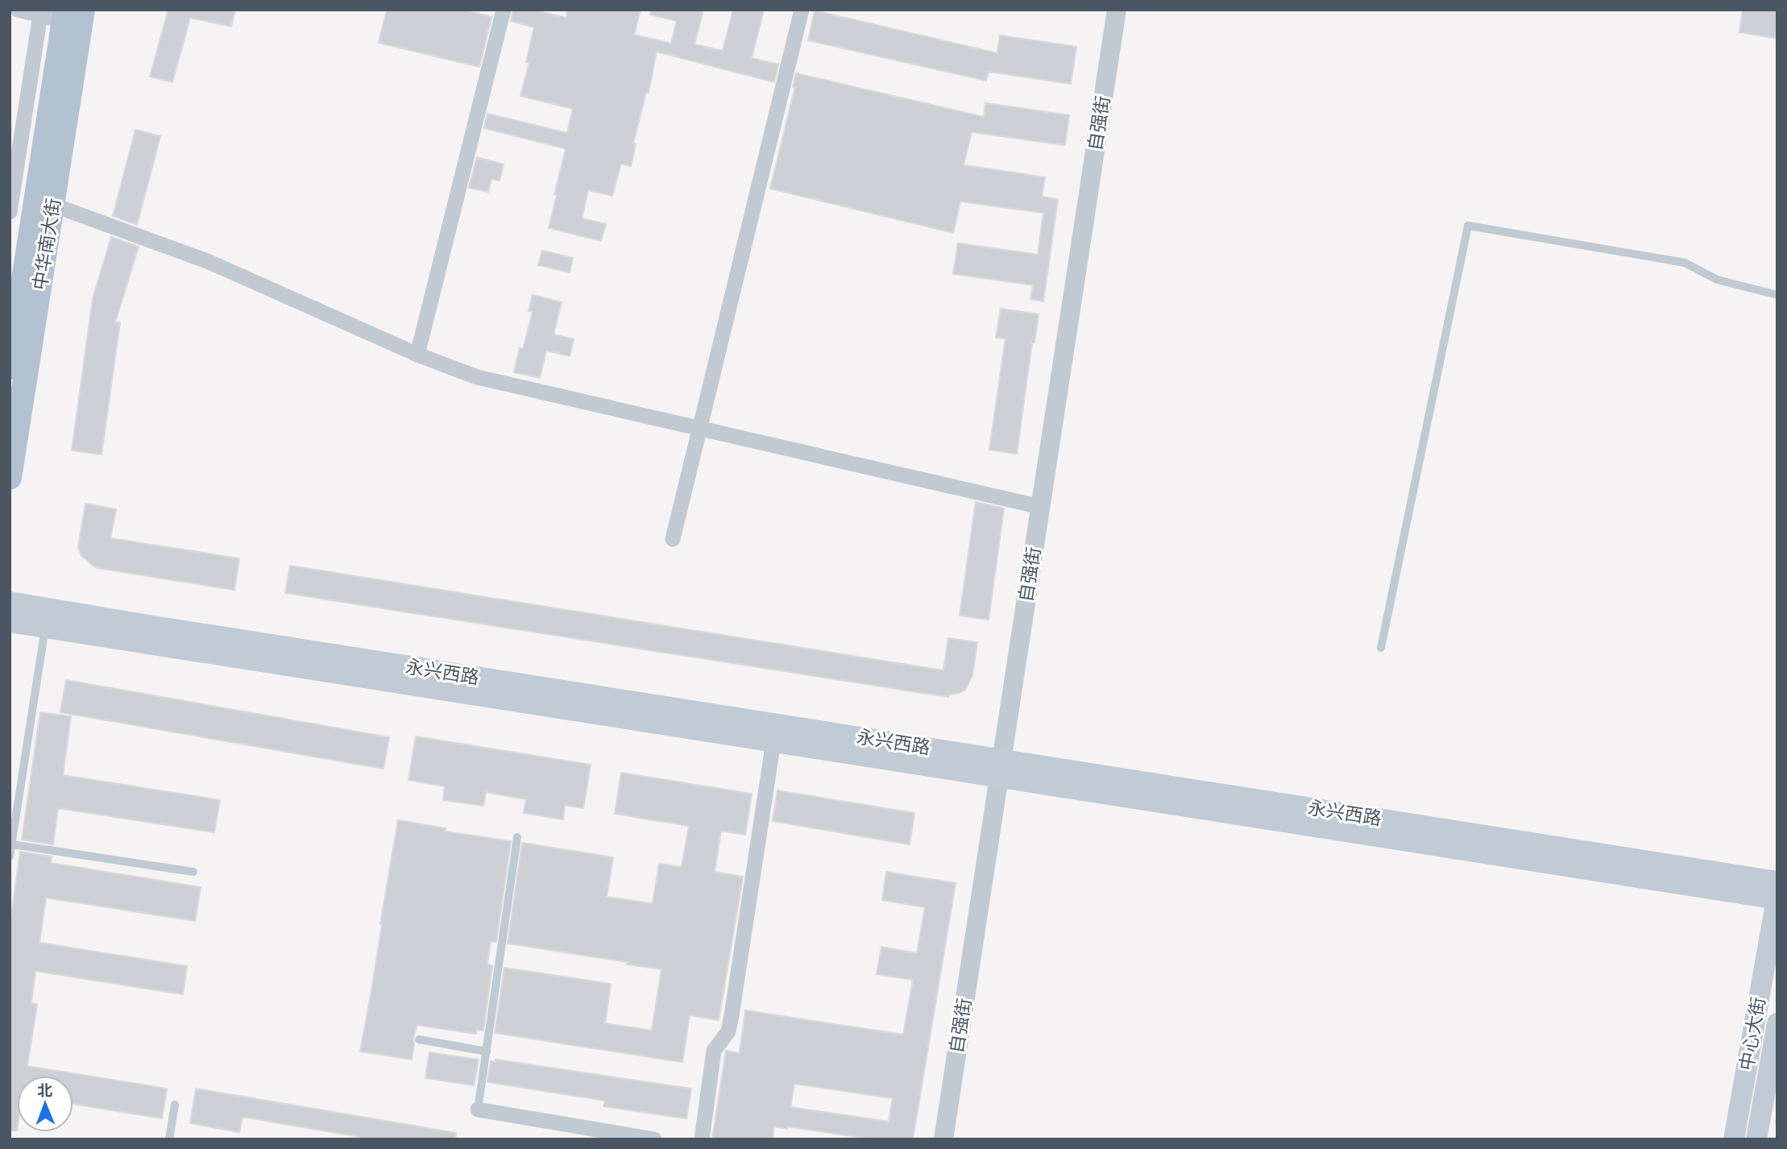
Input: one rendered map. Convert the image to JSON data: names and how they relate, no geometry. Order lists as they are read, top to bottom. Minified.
{"streets":{"main road":["中华南大街","永兴西路","中心大街"],"street":["自强街"]},"crossings":[["自强街","永兴西路"],["永兴西路","中心大街"]],"north":"top"}
